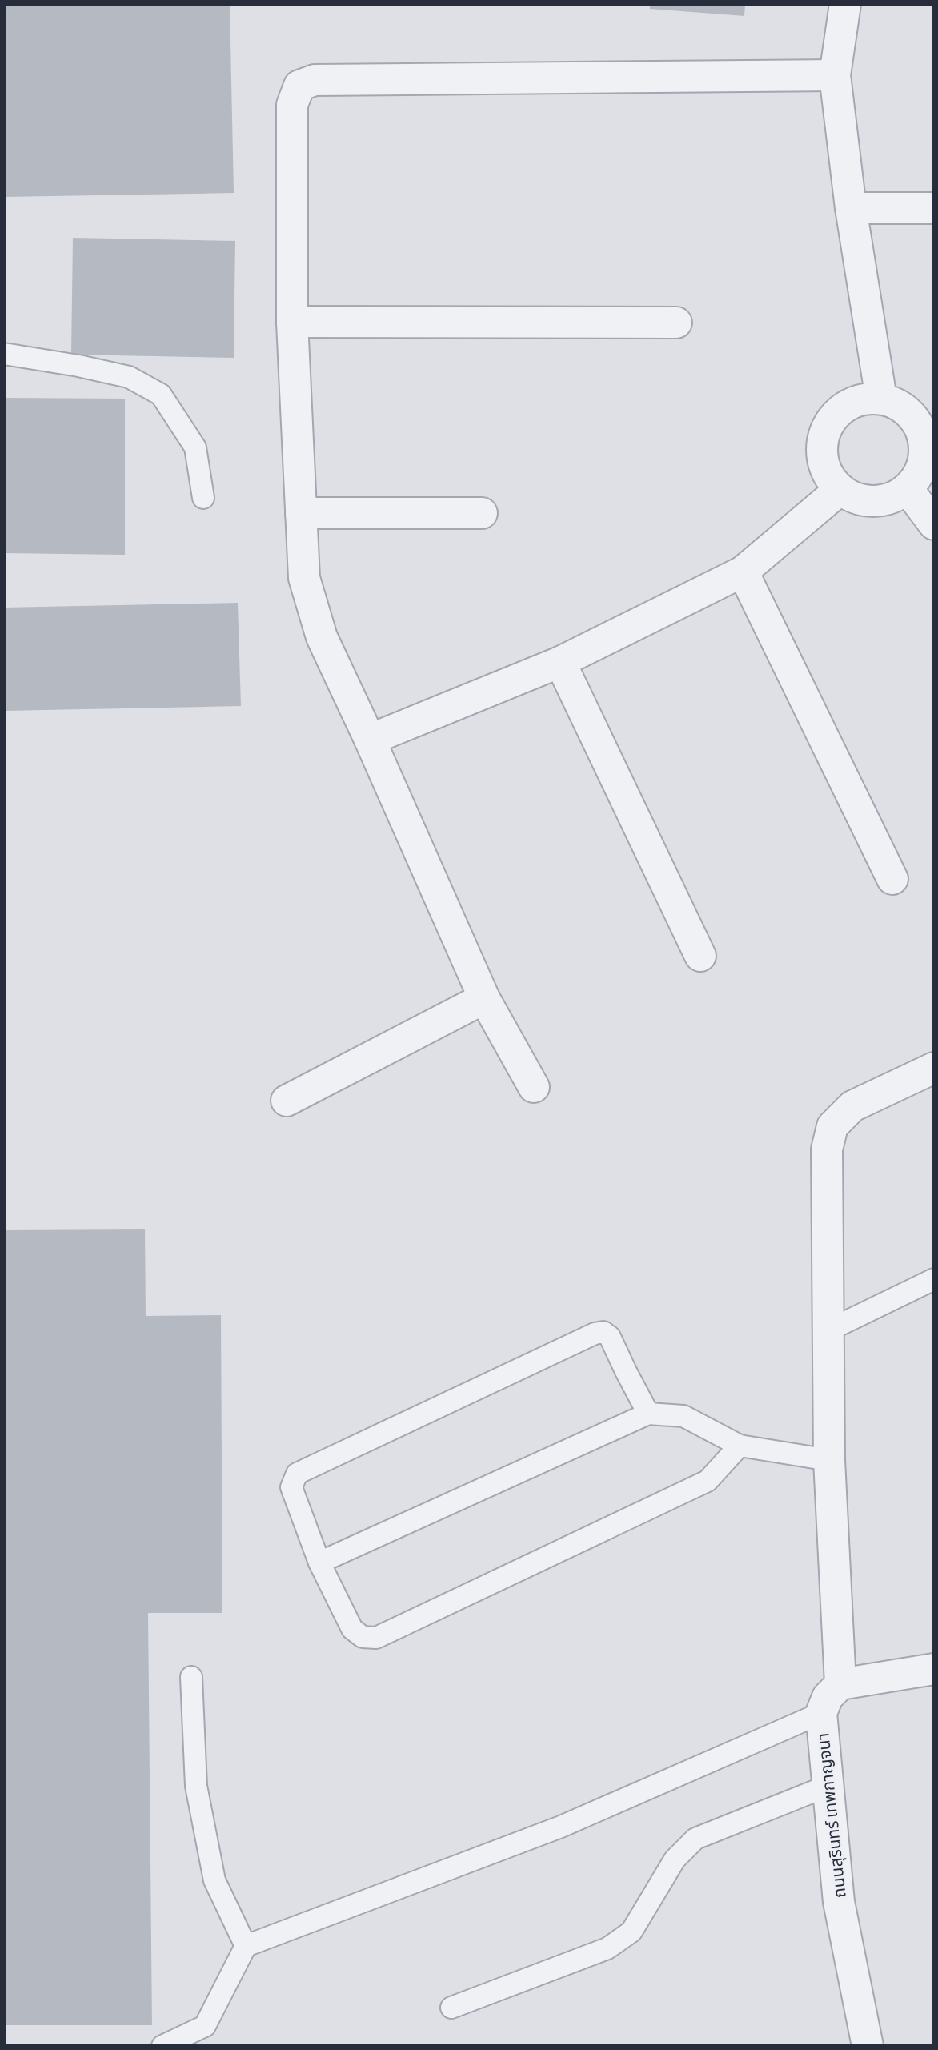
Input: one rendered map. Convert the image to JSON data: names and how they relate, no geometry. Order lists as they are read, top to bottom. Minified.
{"streets":{"street":["ถนนสุรินทร์ เทพกาญจนา"]}}
